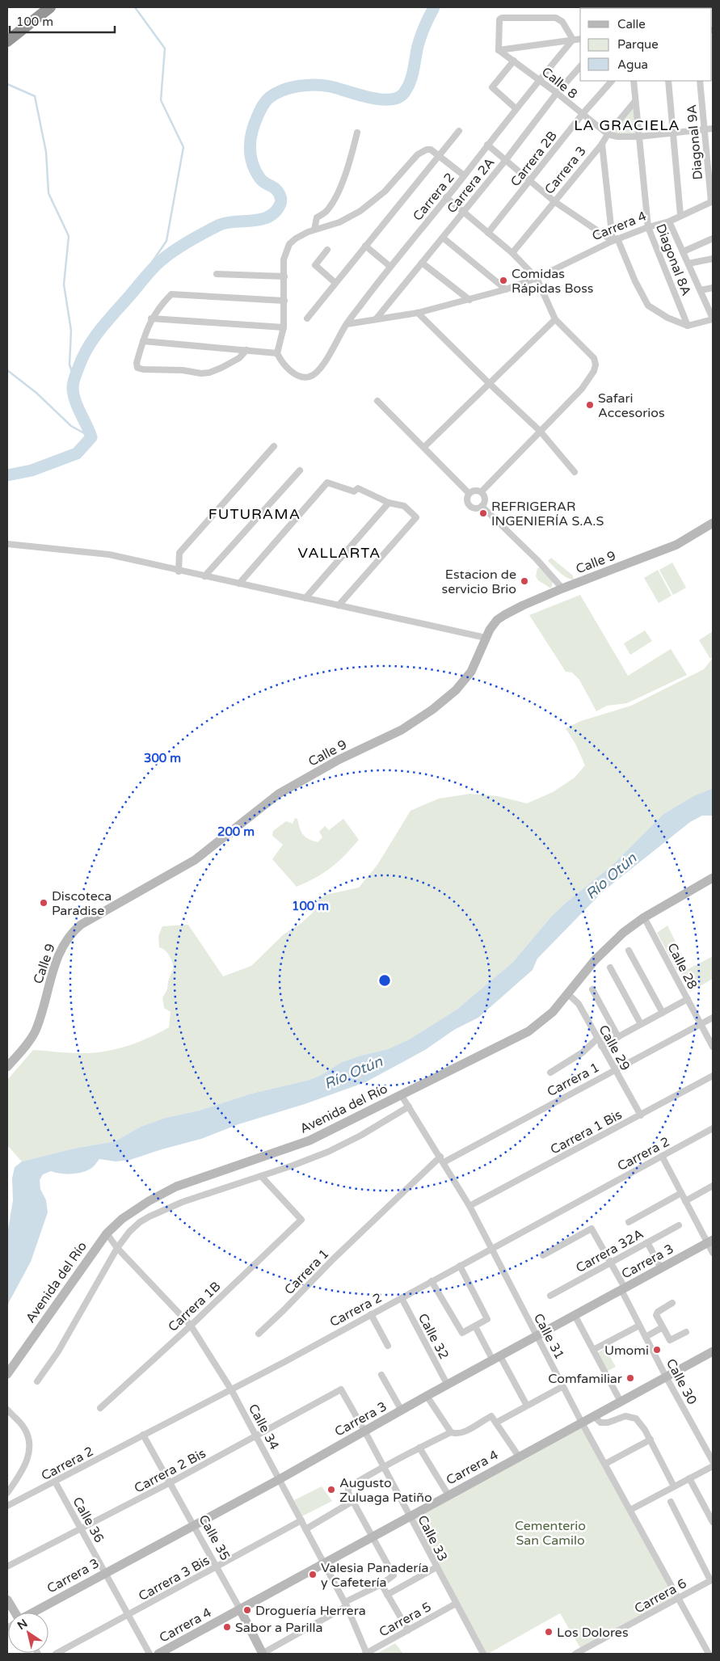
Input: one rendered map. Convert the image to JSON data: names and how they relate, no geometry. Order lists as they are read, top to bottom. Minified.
{"streets":{"main road":["Carrera 3","Carrera 4","Calle 9","Avenida del Río","Calle 35"],"street":["Calle 8","Diagonal 9A","Carrera 2B","Carrera 2A","Carrera 2","Diagonal 8A","Calle 28","Calle 29","Carrera 1","Carrera 1 Bis","Carrera 32A","Carrera 1B","Calle 32","Calle 31","Calle 30","Calle 34","Carrera 2 Bis","Calle 36","Calle 33","Carrera 3 Bis","Carrera 6","Carrera 5"]},"crossings":[["Calle 8","Carrera 2B"],["Calle 8","Carrera 3"],["Calle 8","Carrera 2A"],["Calle 8","Carrera 2"],["Diagonal 9A","Carrera 4"],["Carrera 3","Diagonal 8A"],["Carrera 3","Calle 32"],["Carrera 3","Calle 31"],["Carrera 3","Calle 30"],["Carrera 3","Calle 34"],["Carrera 3","Calle 36"],["Carrera 3","Calle 35"],["Carrera 3","Calle 33"],["Carrera 2A","Carrera 4"],["Carrera 2","Carrera 4"],["Carrera 2","Calle 32"],["Carrera 2","Calle 31"],["Carrera 2","Calle 34"],["Carrera 2","Calle 36"],["Carrera 2","Calle 35"],["Carrera 4","Diagonal 8A"],["Carrera 4","Calle 31"],["Carrera 4","Calle 30"],["Carrera 4","Calle 34"],["Carrera 4","Calle 35"],["Carrera 4","Calle 33"],["Calle 28","Carrera 1"],["Calle 28","Avenida del Río"],["Calle 29","Carrera 1"],["Calle 29","Avenida del Río"],["Calle 29","Carrera 1 Bis"],["Carrera 1","Calle 31"],["Avenida del Río","Calle 31"],["Avenida del Río","Calle 34"],["Carrera 1 Bis","Calle 31"],["Carrera 32A","Calle 30"],["Carrera 1B","Calle 34"],["Calle 31","Carrera 6"],["Calle 34","Carrera 2 Bis"],["Calle 34","Carrera 3 Bis"],["Calle 34","Carrera 5"],["Carrera 2 Bis","Calle 36"],["Carrera 2 Bis","Calle 35"],["Carrera 2 Bis","Calle 33"],["Calle 36","Carrera 3 Bis"],["Calle 35","Carrera 3 Bis"],["Calle 33","Carrera 5"]],"districts":["LA GRACIELA","FUTURAMA","VALLARTA"],"water":["Río Otún"],"parks":["Cementerio San Camilo"],"places":["Comidas Rápidas Boss","Safari Accesorios","REFRIGERAR INGENIERÍA S.A.S","Estacion de servicio Brio","Discoteca Paradise","Umomi","Comfamiliar","Augusto Zuluaga Patiño","Valesia Panadería y Cafetería","Droguería Herrera","Sabor a Parilla","Los Dolores"],"legend":["Calle","Parque","Agua"],"scale_bar":"100 m","north":"top left","rings":["300 m","200 m","100 m"]}
